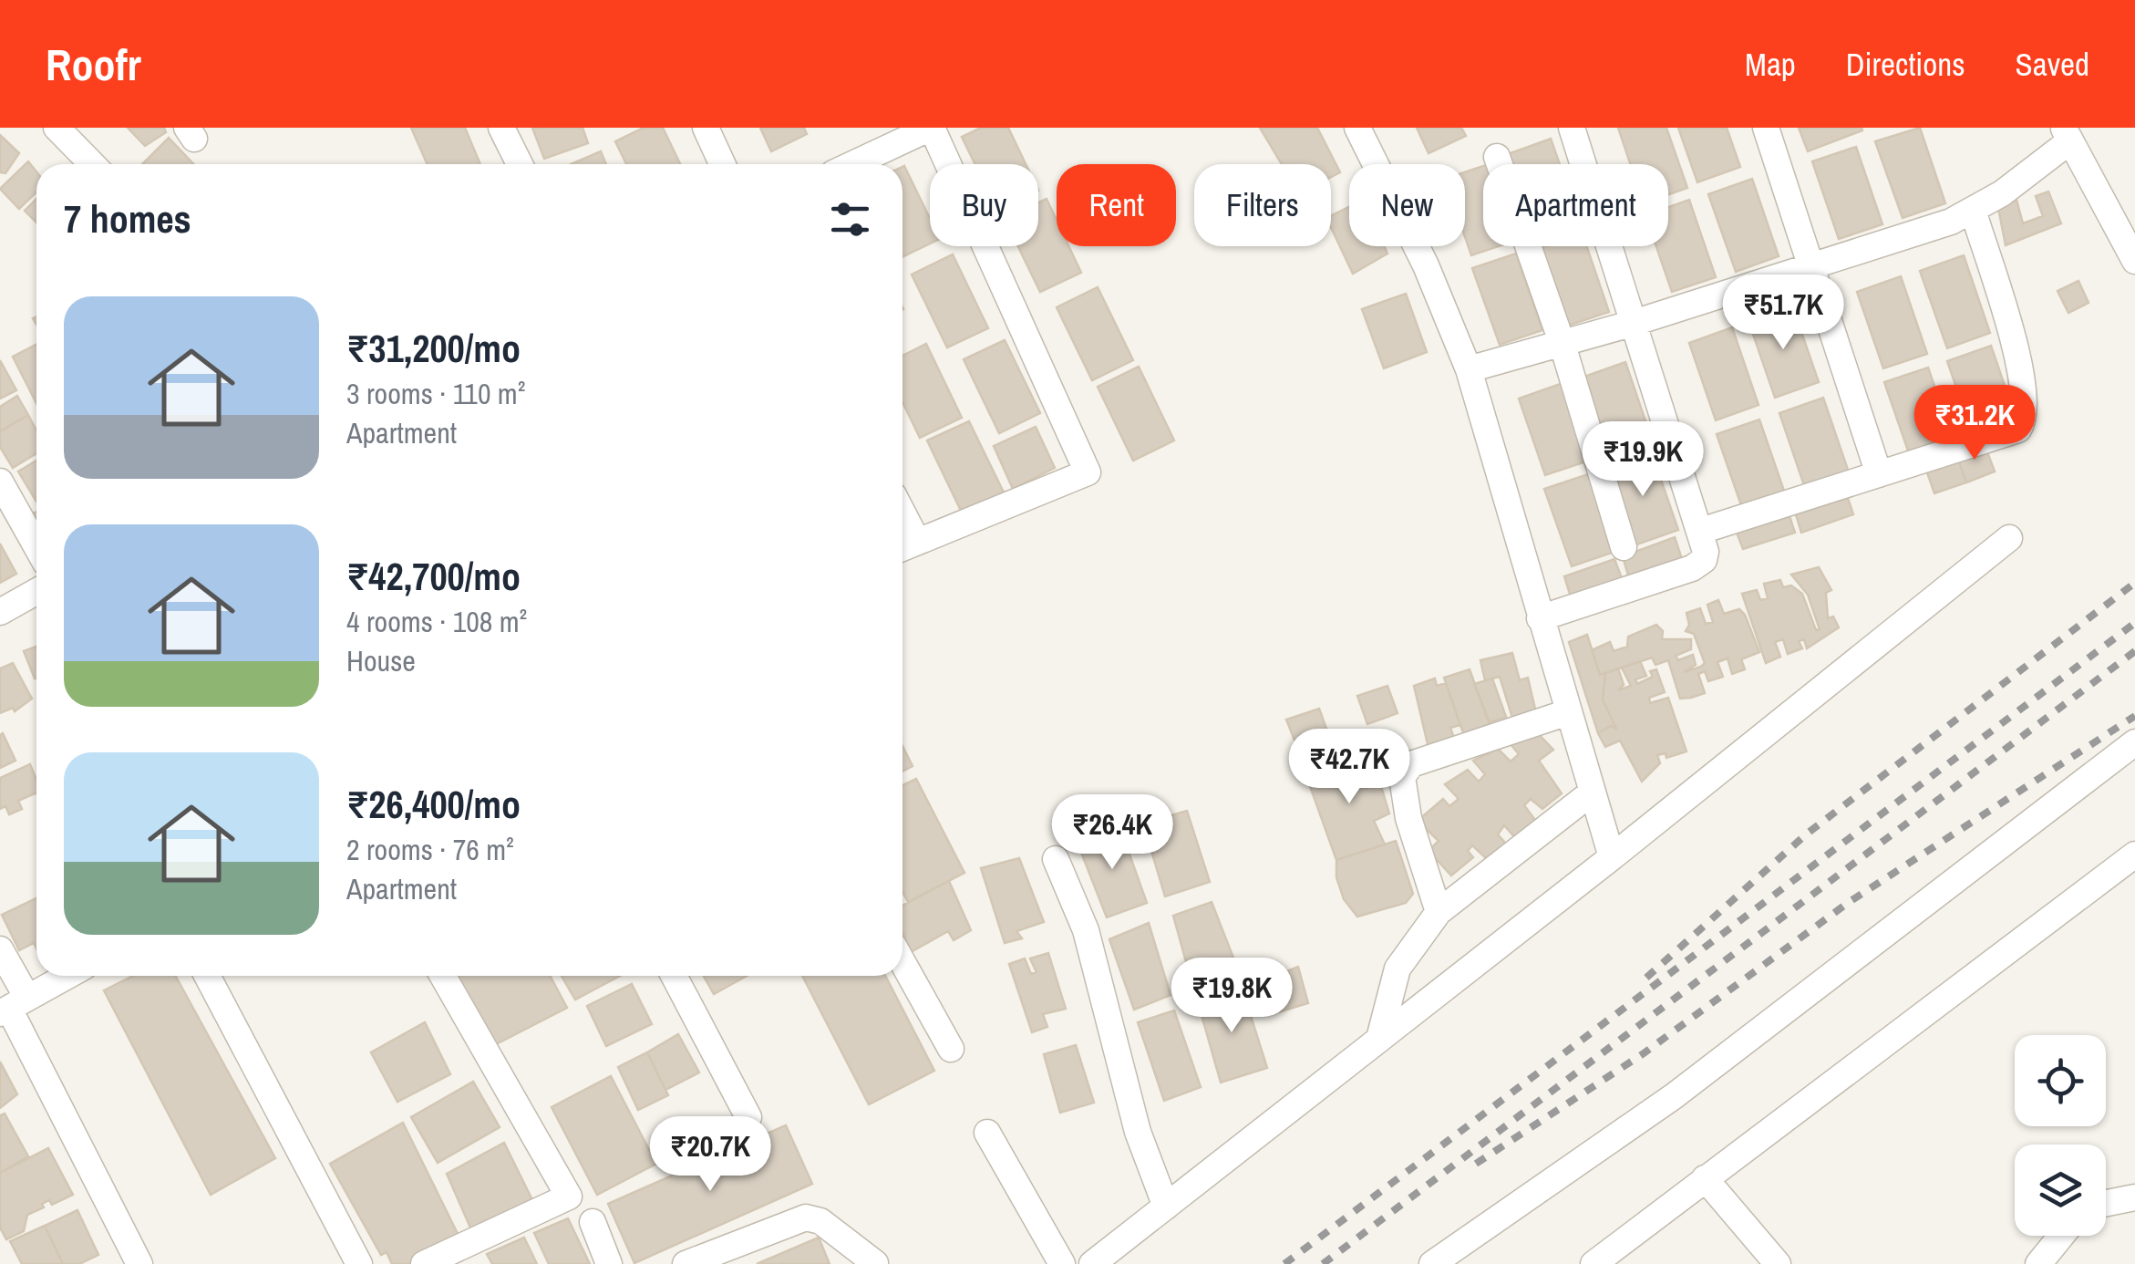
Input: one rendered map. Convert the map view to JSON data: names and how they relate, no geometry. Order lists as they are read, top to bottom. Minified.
{"page":{"header":"Roofr","nav":["Map","Directions","Saved"],"chip":["Buy","Rent","Filters","New","Apartment"],"heading":"7 homes","list":[{"name":"₹31,200/mo","note":"3 rooms · 110 m² · Apartment"},{"name":"₹42,700/mo","note":"4 rooms · 108 m² · House"},{"name":"₹26,400/mo","note":"2 rooms · 76 m² · Apartment"}],"price":["₹51.7K","₹31.2K","₹19.9K","₹42.7K","₹26.4K","₹19.8K","₹20.7K"]}}
